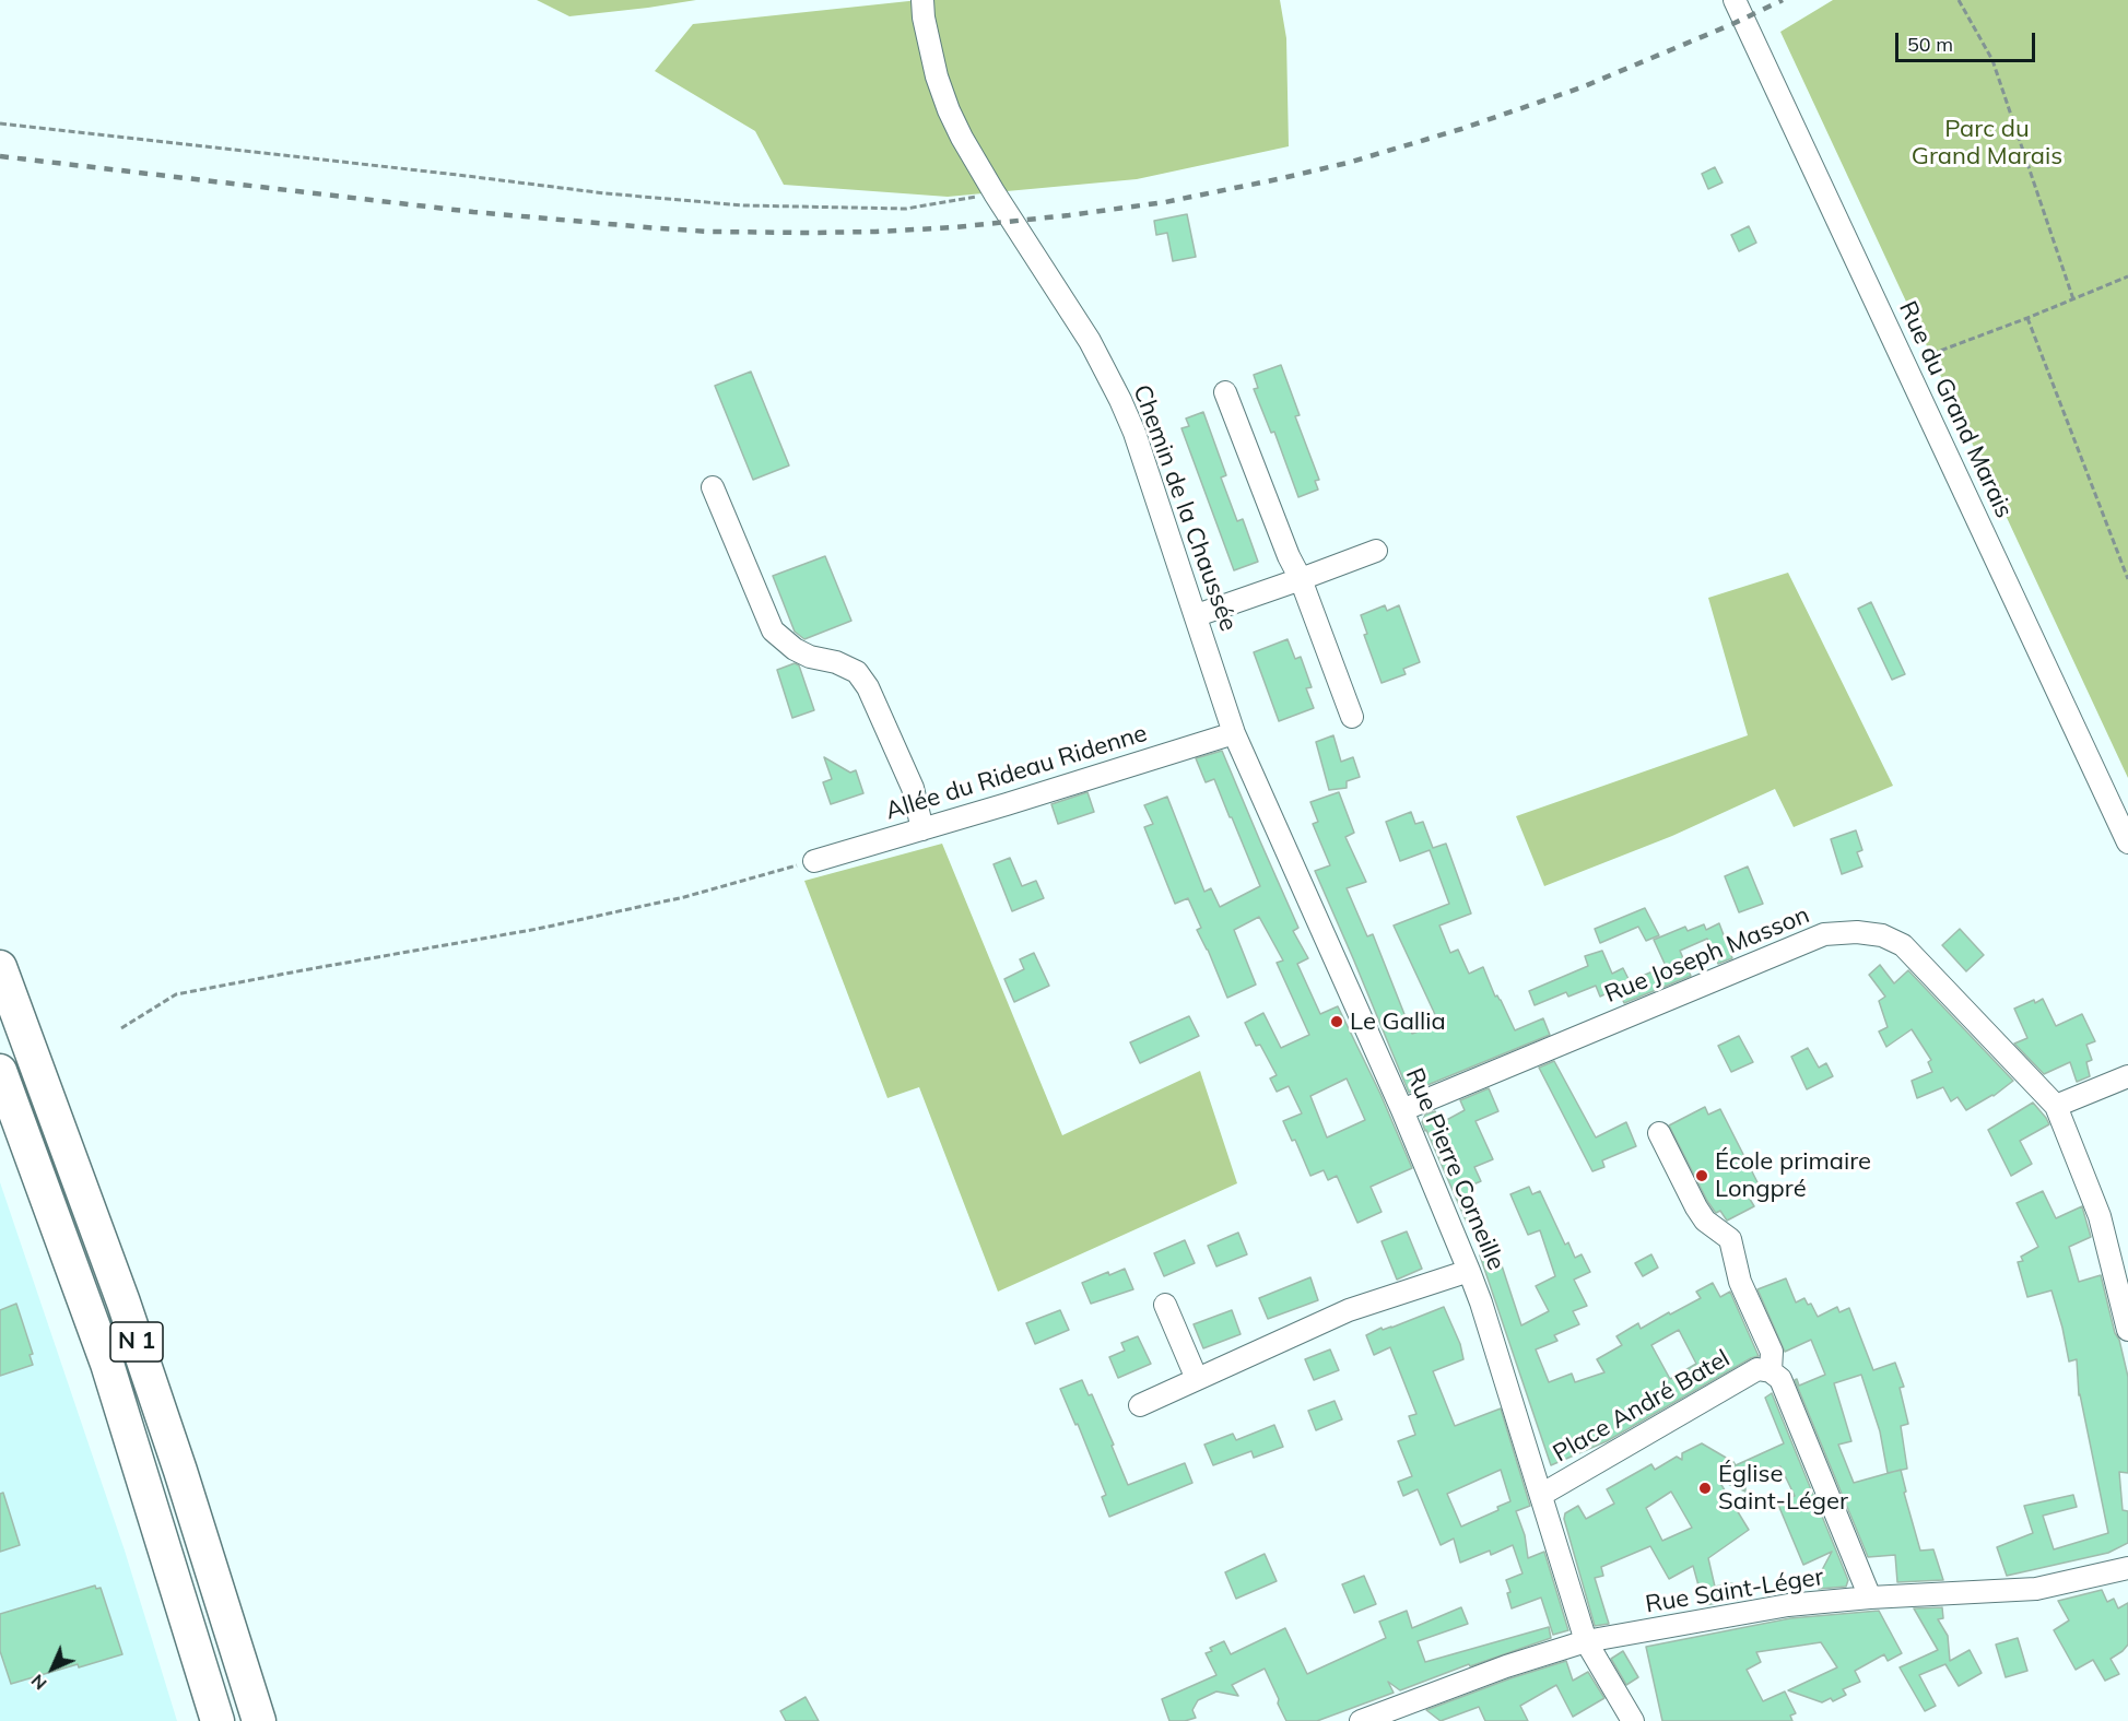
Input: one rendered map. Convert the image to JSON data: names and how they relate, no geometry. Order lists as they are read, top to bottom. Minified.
{"streets":{"highway":["N 1"],"street":["Rue du Grand Marais","Chemin de la Chaussée","Allée du Rideau Ridenne","Rue Joseph Masson","Rue Pierre Corneille","Place André Batel","Rue Saint-Léger"]},"crossings":[["Chemin de la Chaussée","Allée du Rideau Ridenne"],["Chemin de la Chaussée","Rue Pierre Corneille"],["Allée du Rideau Ridenne","Rue Pierre Corneille"],["Rue Joseph Masson","Rue Pierre Corneille"],["Rue Pierre Corneille","Place André Batel"],["Rue Pierre Corneille","Rue Saint-Léger"]],"parks":["Parc du Grand Marais"],"places":["Le Gallia","École primaire Longpré","Église Saint-Léger"],"scale_bar":"50 m","north":"bottom left"}
